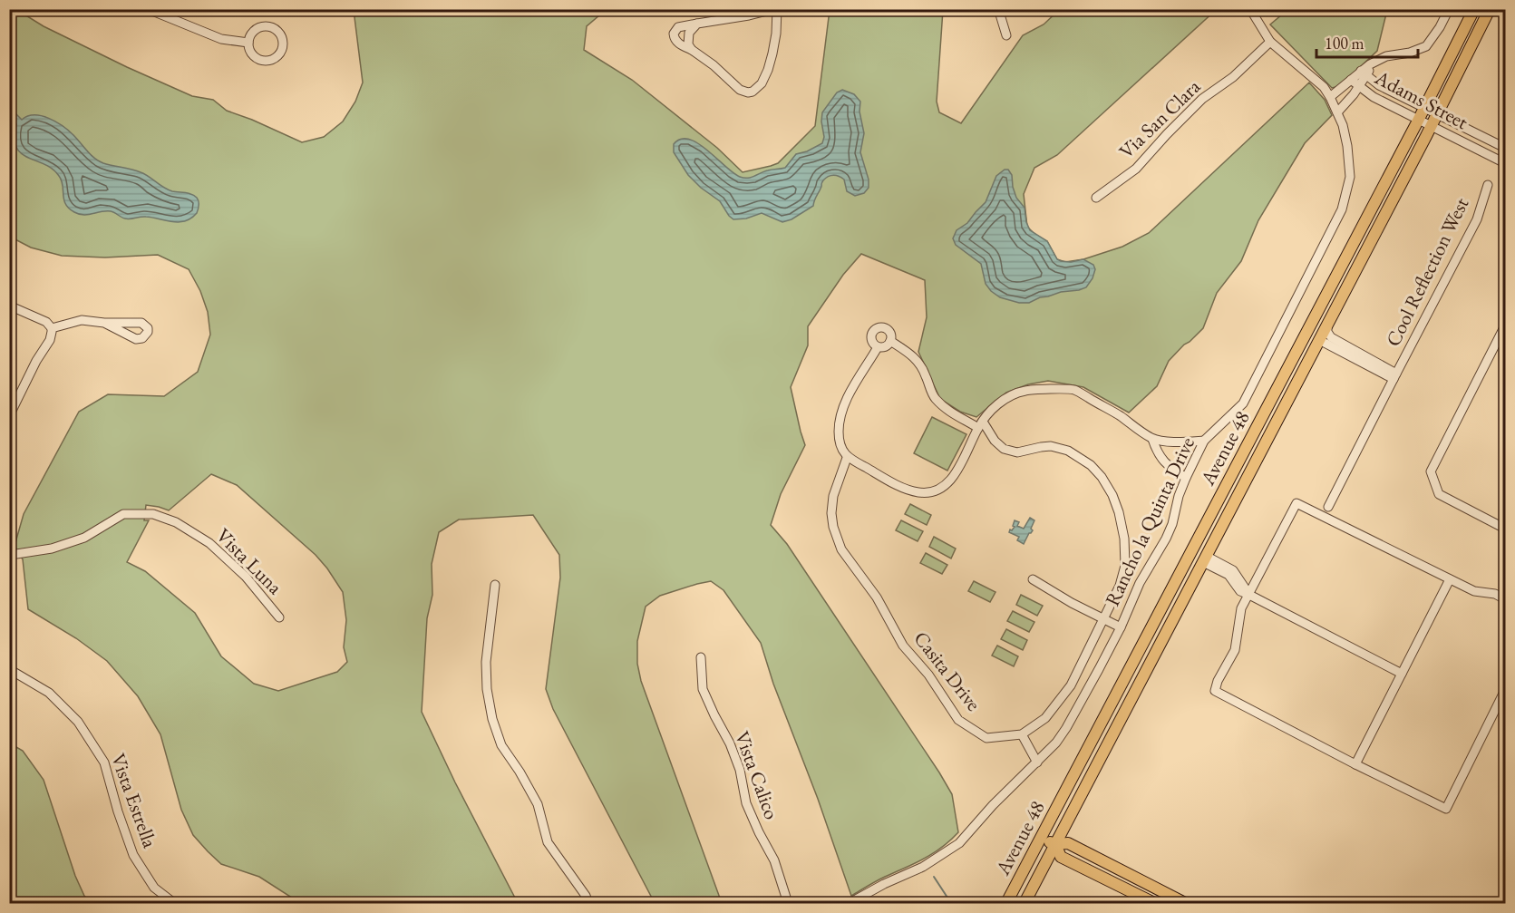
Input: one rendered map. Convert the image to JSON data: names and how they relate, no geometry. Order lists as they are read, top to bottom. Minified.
{"streets":{"main road":["Avenue 48"],"street":["Adams Street","Via San Clara","Cool Reflection West","Rancho la Quinta Drive","Vista Luna","Casita Drive","Vista Calico","Vista Estrella"]},"crossings":[["Adams Street","Avenue 48"],["Via San Clara","Rancho la Quinta Drive"],["Cool Reflection West","Avenue 48"]],"scale_bar":"100 m"}
